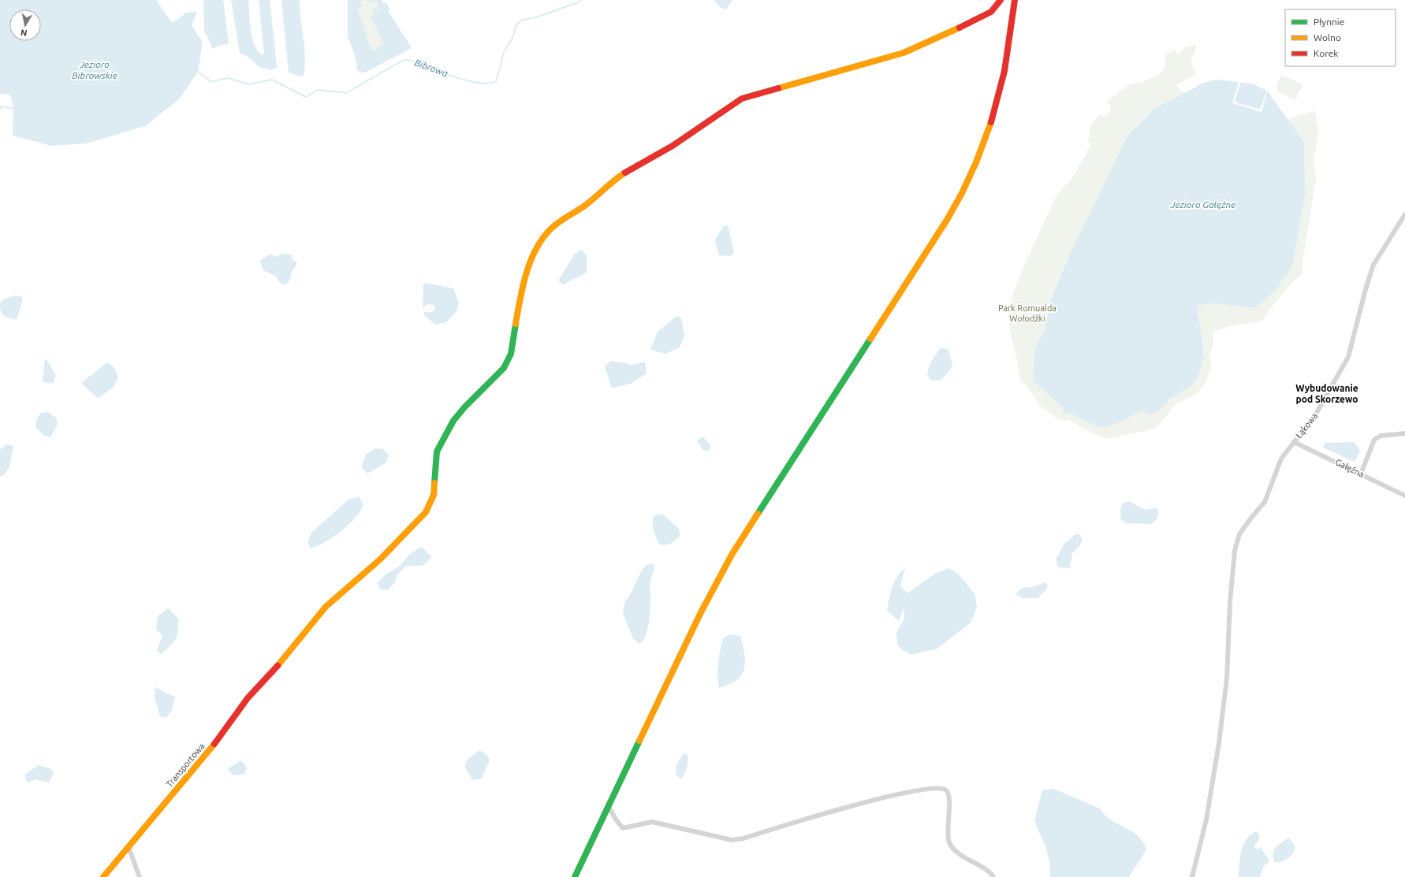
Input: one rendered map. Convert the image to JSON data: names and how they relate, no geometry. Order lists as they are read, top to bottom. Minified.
{"streets":{"street":["Łąkowa","Gałęźna","Transportowa"]},"crossings":[["Łąkowa","Gałęźna"]],"districts":["Wybudowanie pod Skorzewo"],"water":["Jezioro Bibrowskie","Bibrowa","Jezioro Gałęźne"],"parks":["Park Romualda Wołodźki"],"legend":["Płynnie","Wolno","Korek"],"north":"bottom"}
